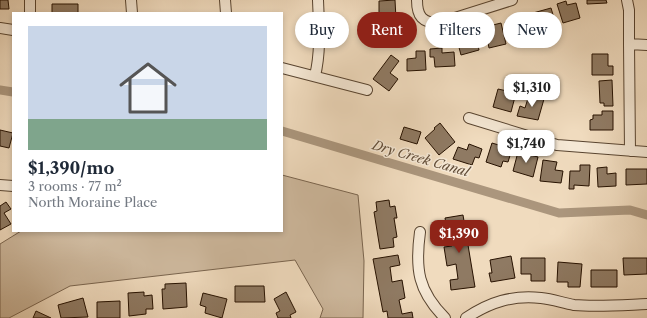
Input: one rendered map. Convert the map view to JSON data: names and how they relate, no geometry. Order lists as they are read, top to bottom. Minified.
{"water":["Dry Creek Canal"],"page":{"chip":["Buy","Rent","Filters","New"],"list":[{"name":"$1,390/mo","note":"3 rooms · 77 m² · North Moraine Place"}],"price":["$1,310","$1,740","$1,390"]}}
